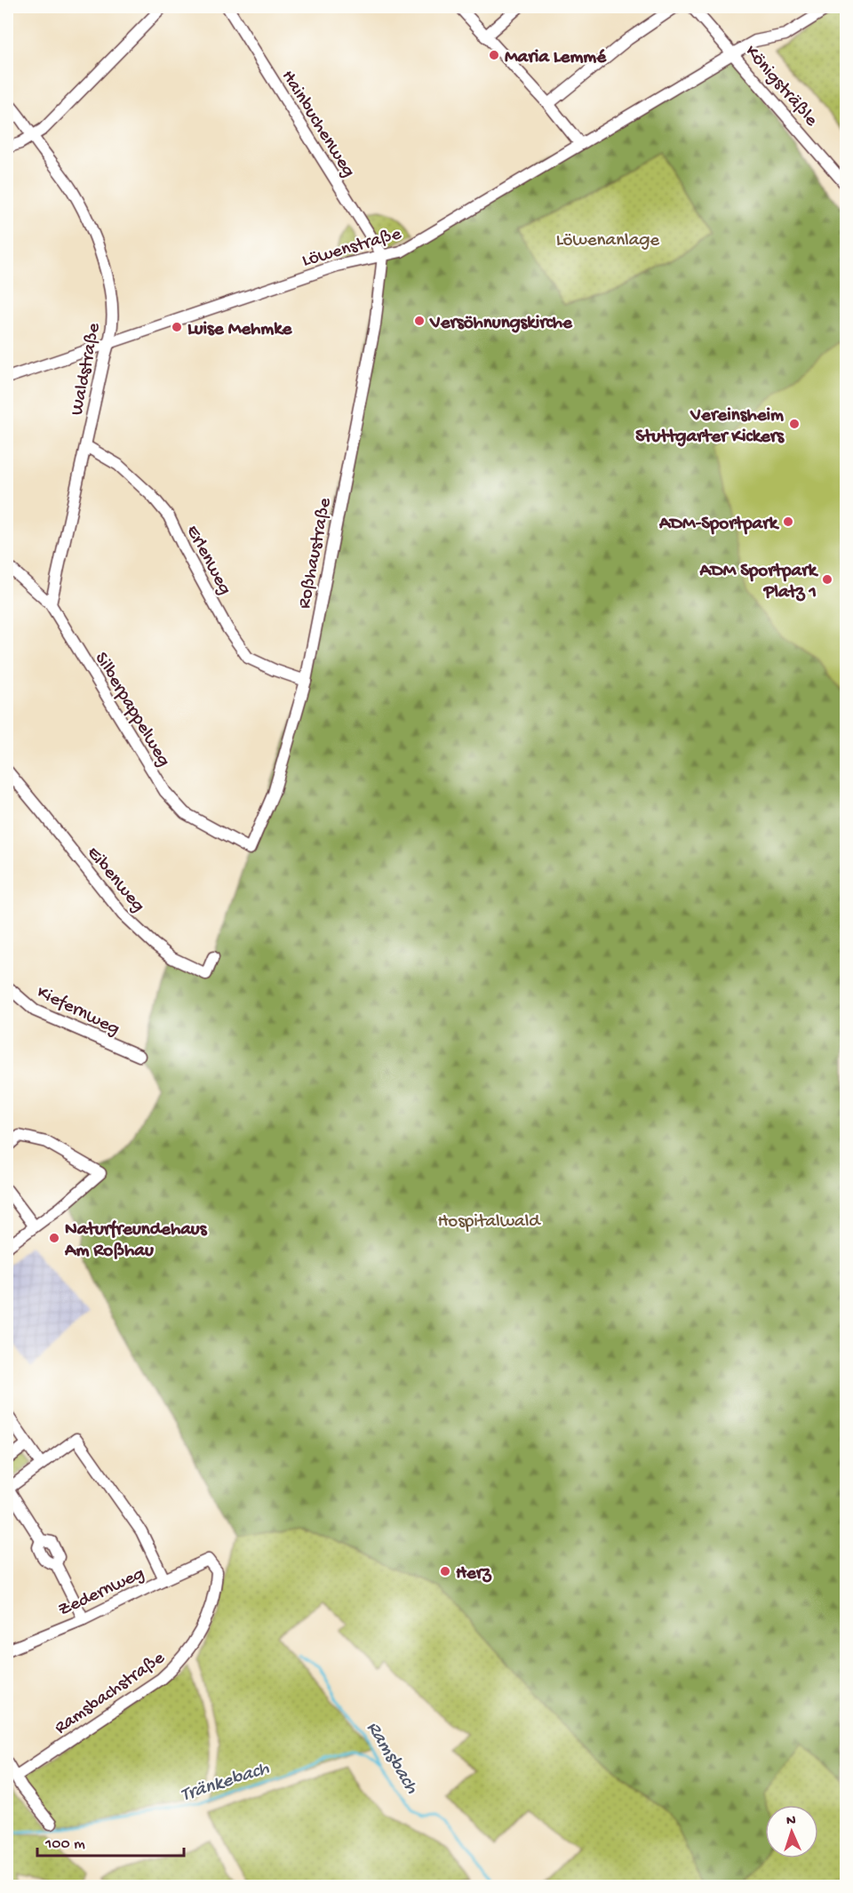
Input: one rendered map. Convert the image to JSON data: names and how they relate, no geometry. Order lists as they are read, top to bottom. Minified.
{"streets":{"street":["Königsträßle","Hainbuchenweg","Löwenstraße","Waldstraße","Roßhaustraße","Erlenweg","Silberpappelweg","Eibenweg","Kiefernweg","Zedernweg","Ramsbachstraße"]},"crossings":[["Königsträßle","Löwenstraße"],["Hainbuchenweg","Löwenstraße"],["Hainbuchenweg","Roßhaustraße"],["Löwenstraße","Waldstraße"],["Löwenstraße","Roßhaustraße"],["Waldstraße","Erlenweg"],["Waldstraße","Silberpappelweg"],["Roßhaustraße","Erlenweg"],["Roßhaustraße","Silberpappelweg"],["Zedernweg","Ramsbachstraße"]],"water":["Ramsbach","Tränkebach"],"parks":["Löwenanlage","Hospitalwald"],"places":["Maria Lemmé","Versöhnungskirche","Luise Mehmke","Vereinsheim Stuttgarter Kickers","ADM-Sportpark","ADM Sportpark Platz 1","Naturfreundehaus Am Roßhau","Herz"],"scale_bar":"100 m","north":"top"}
